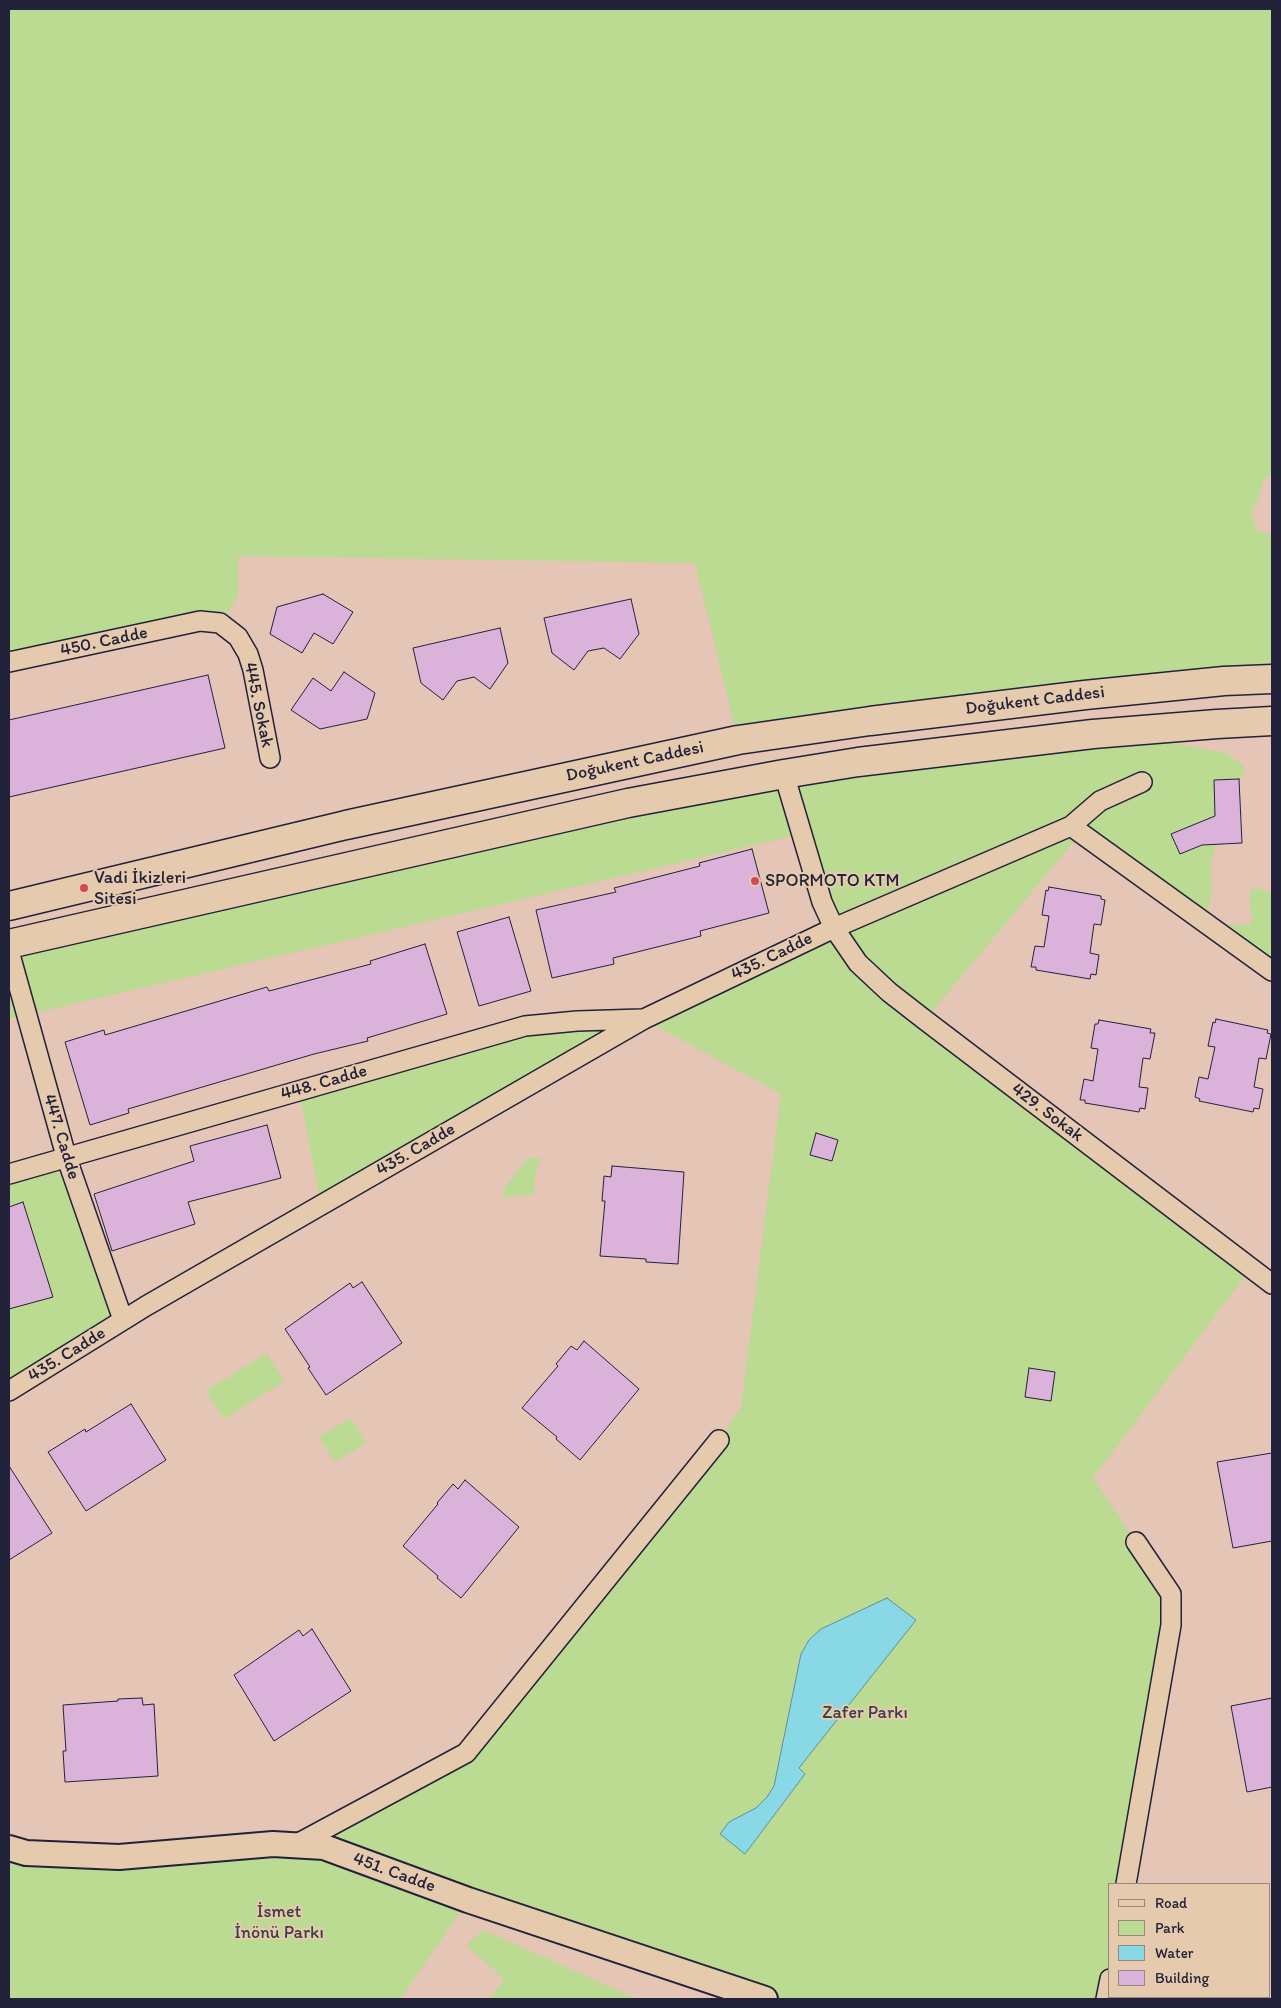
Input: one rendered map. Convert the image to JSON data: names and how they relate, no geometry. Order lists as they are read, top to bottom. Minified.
{"streets":{"main road":["Doğukent Caddesi"],"street":["450. Cadde","445. Sokak","435. Cadde","448. Cadde","429. Sokak","447. Cadde","451. Cadde"]},"crossings":[["450. Cadde","445. Sokak"],["435. Cadde","448. Cadde"],["435. Cadde","429. Sokak"],["435. Cadde","447. Cadde"],["448. Cadde","447. Cadde"]],"parks":["Zafer Parkı","İsmet İnönü Parkı"],"places":["SPORMOTO KTM","Vadi İkizleri Sitesi"],"legend":["Road","Park","Water","Building"]}
